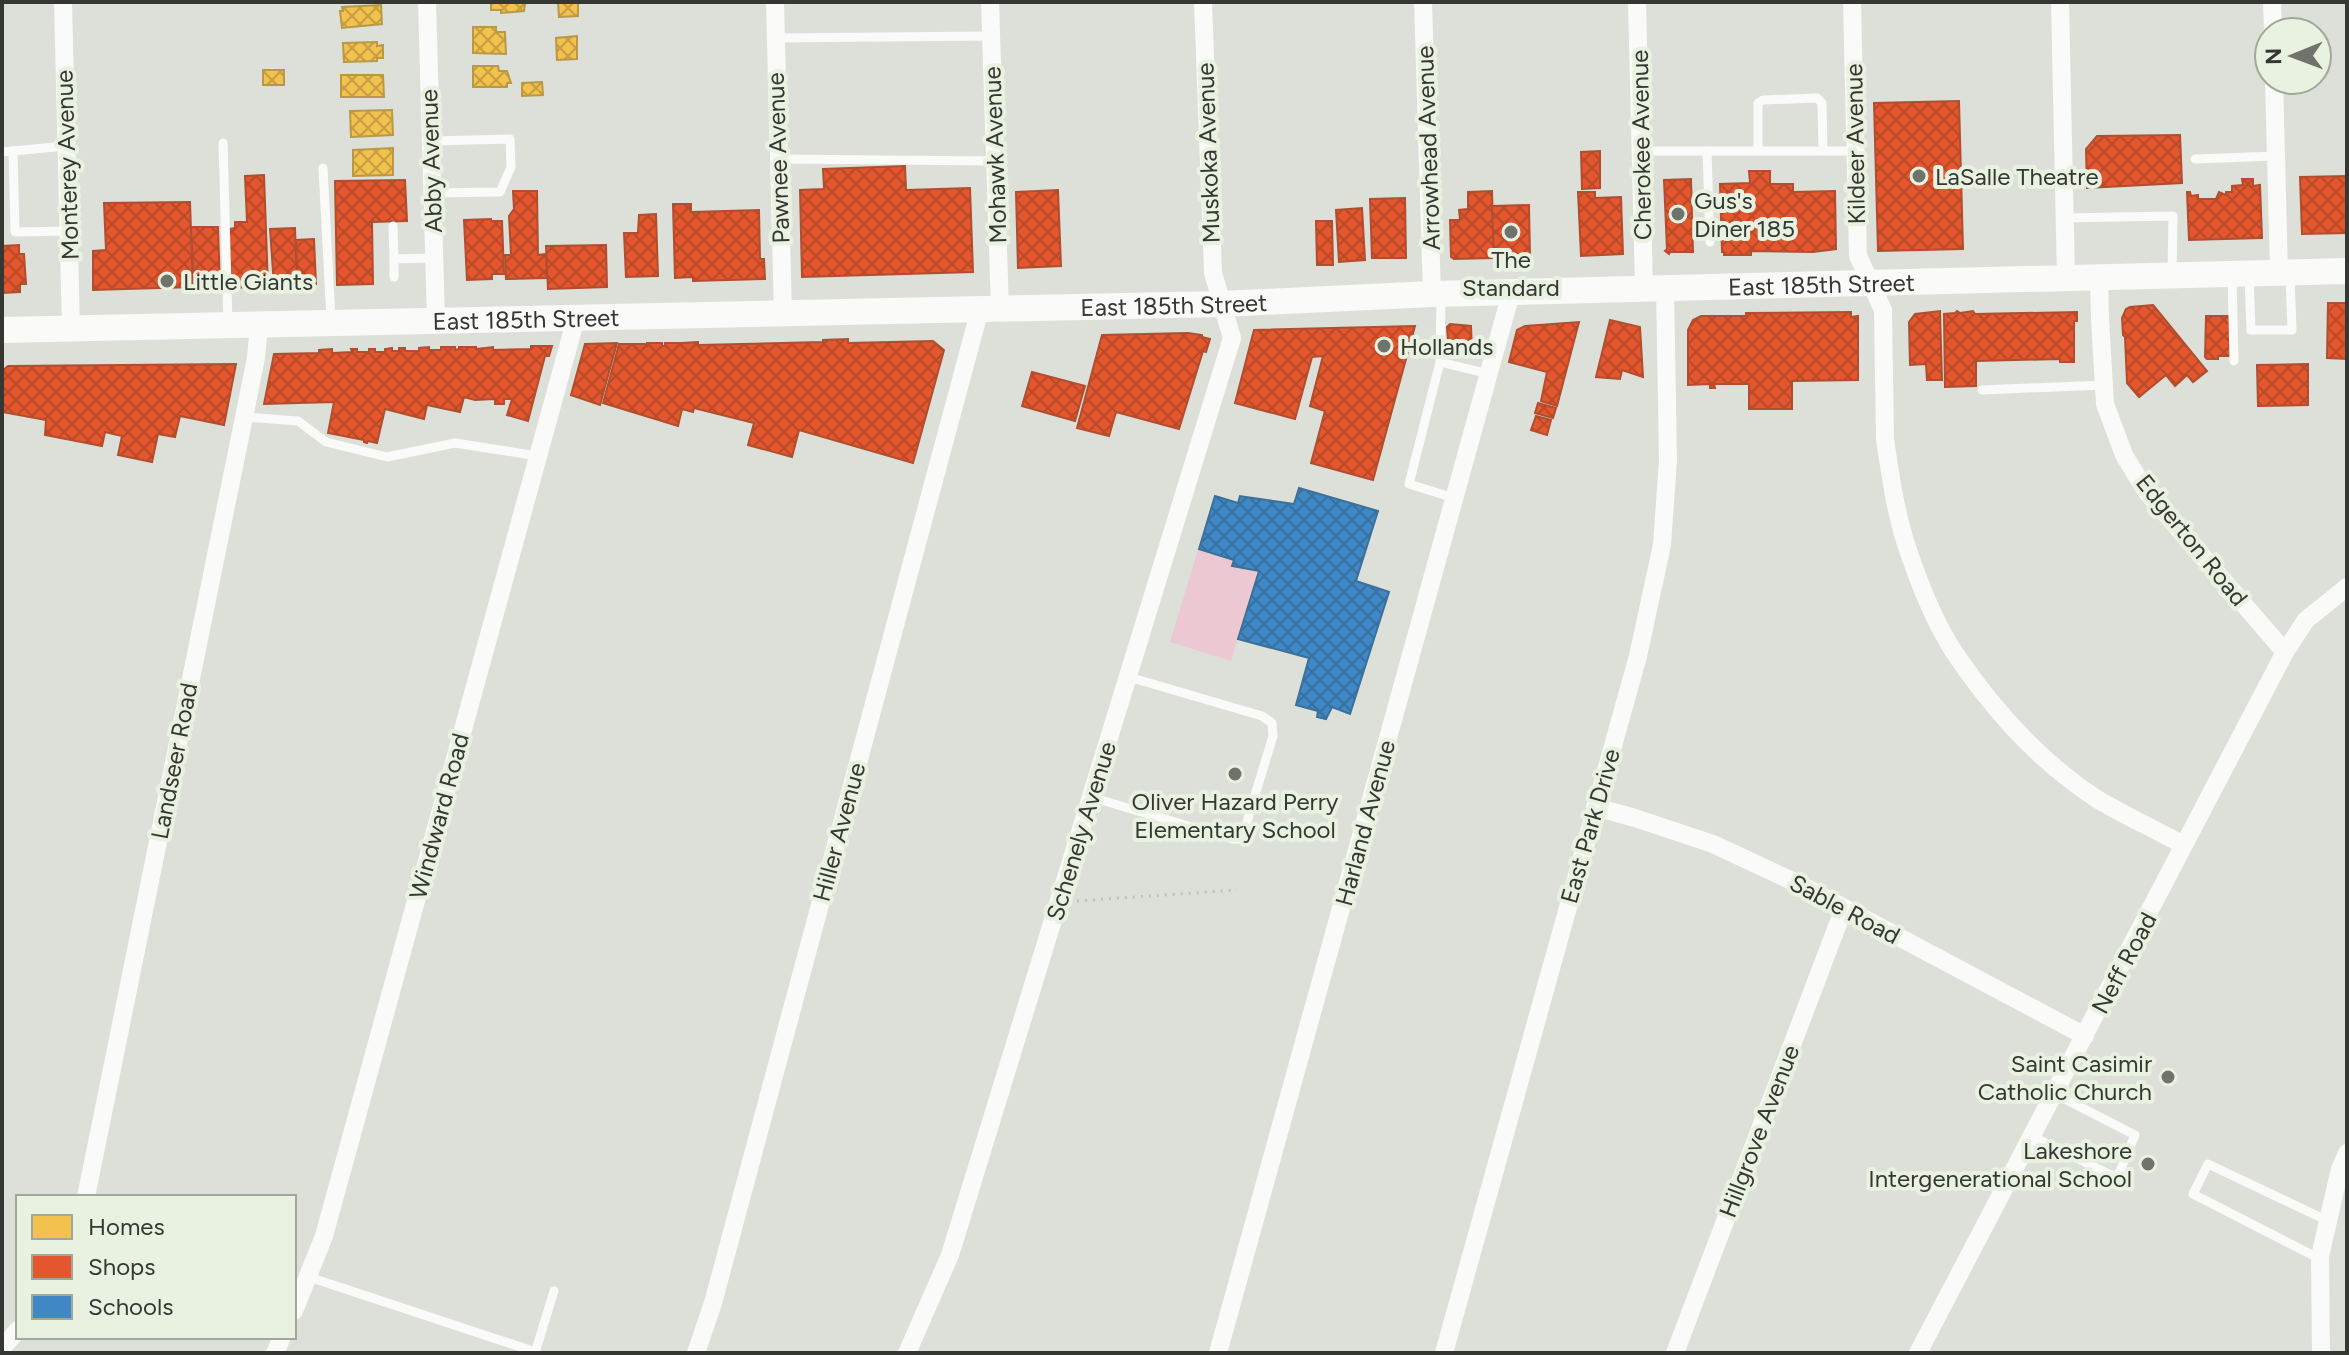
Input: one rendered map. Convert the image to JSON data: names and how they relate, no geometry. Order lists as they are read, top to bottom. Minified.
{"streets":{"street":["Kildeer Avenue","Cherokee Avenue","Arrowhead Avenue","Muskoka Avenue","Mohawk Avenue","Pawnee Avenue","Abby Avenue","Monterey Avenue","East 185th Street","Edgerton Road","Landseer Road","Windward Road","Harland Avenue","East Park Drive","Schenely Avenue","Hiller Avenue","Sable Road","Neff Road","Hillgrove Avenue"]},"crossings":[["Kildeer Avenue","East 185th Street"],["Kildeer Avenue","Neff Road"],["Cherokee Avenue","East 185th Street"],["Cherokee Avenue","East Park Drive"],["Arrowhead Avenue","East 185th Street"],["Muskoka Avenue","East 185th Street"],["Muskoka Avenue","Schenely Avenue"],["Mohawk Avenue","East 185th Street"],["Mohawk Avenue","Hiller Avenue"],["Pawnee Avenue","East 185th Street"],["Abby Avenue","East 185th Street"],["Monterey Avenue","East 185th Street"],["East 185th Street","Edgerton Road"],["East 185th Street","Landseer Road"],["East 185th Street","Windward Road"],["East 185th Street","Harland Avenue"],["East 185th Street","East Park Drive"],["East 185th Street","Schenely Avenue"],["East 185th Street","Hiller Avenue"],["Edgerton Road","Neff Road"],["East Park Drive","Sable Road"],["Sable Road","Neff Road"],["Sable Road","Hillgrove Avenue"]],"places":["LaSalle Theatre","Gus's Diner 185","The Standard","Little Giants","Hollands","Oliver Hazard Perry Elementary School","Saint Casimir Catholic Church","Lakeshore Intergenerational School"],"legend":["Homes","Shops","Schools"],"north":"left"}
